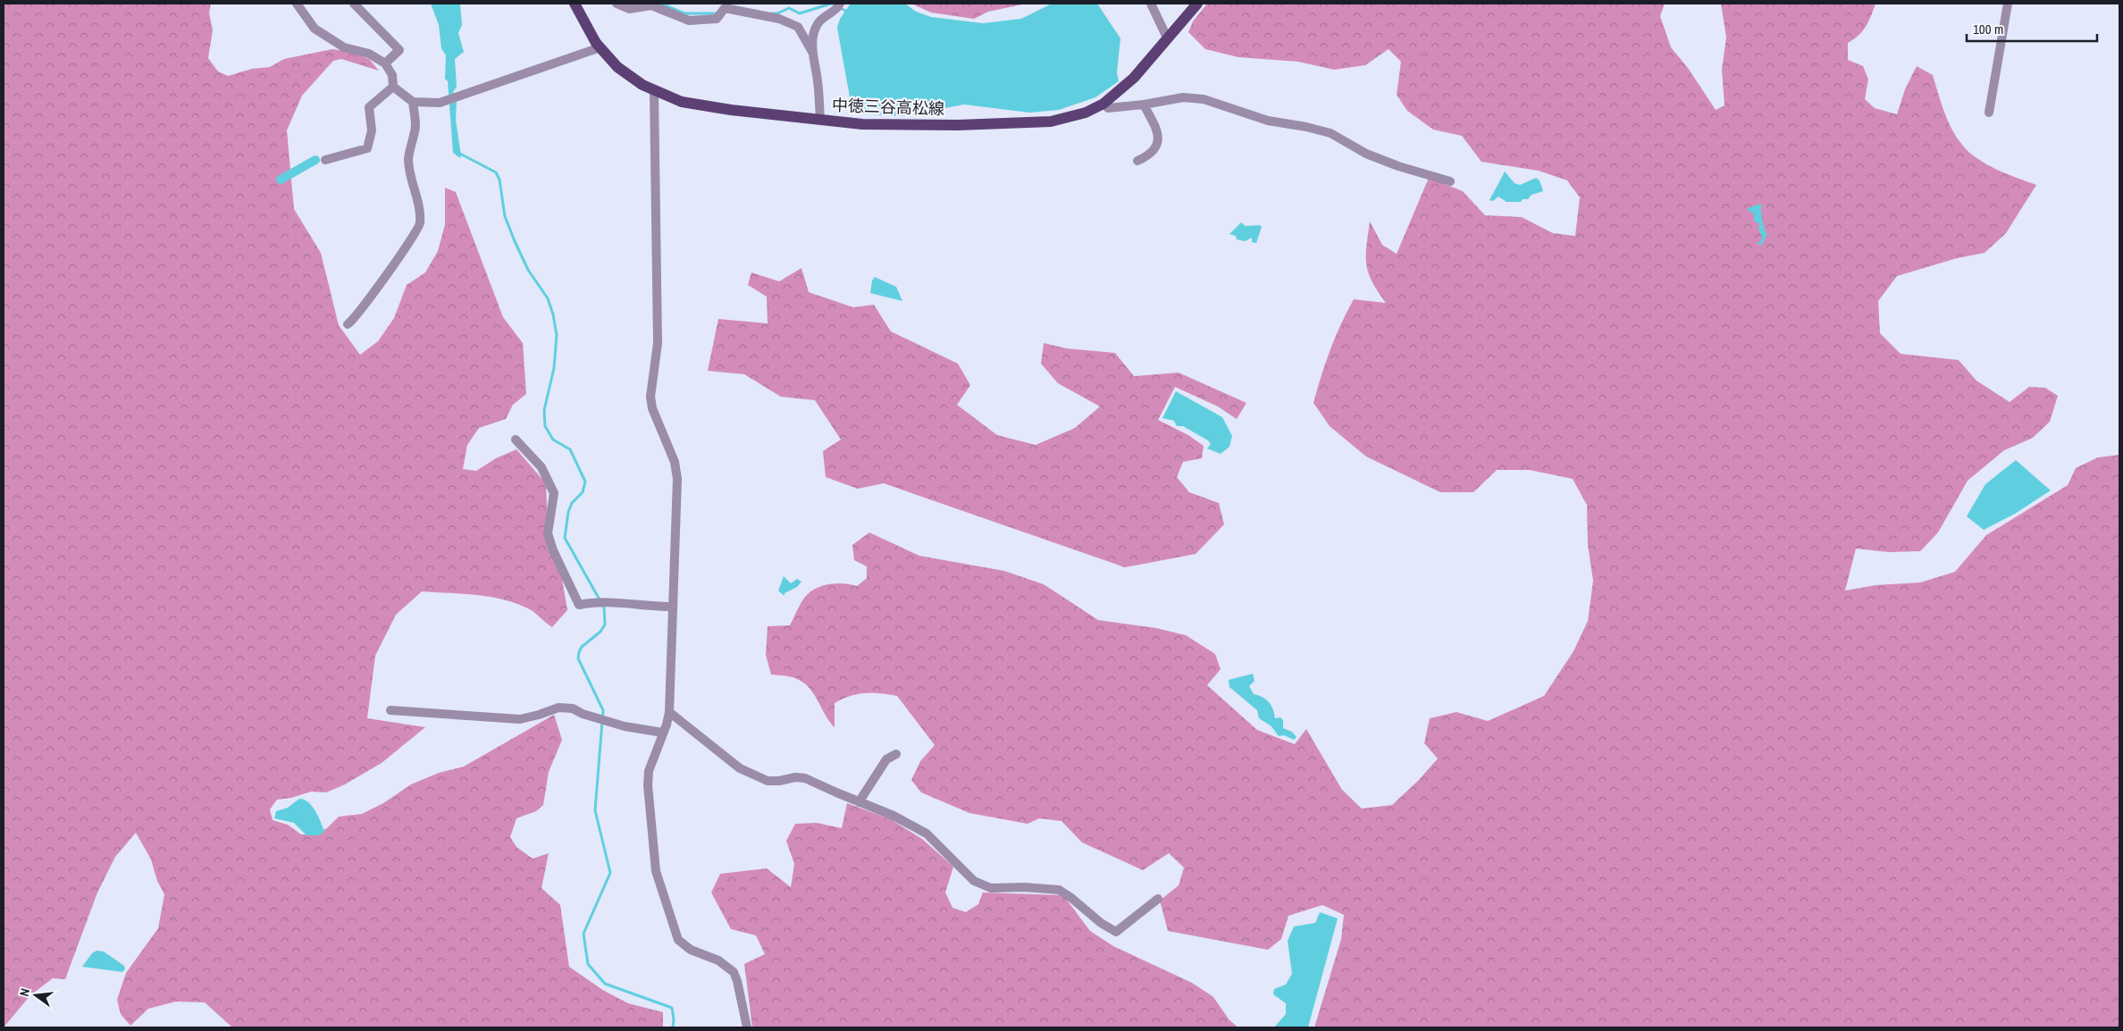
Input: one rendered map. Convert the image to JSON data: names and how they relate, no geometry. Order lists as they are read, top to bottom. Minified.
{"streets":{"main road":["中徳三谷高松線"]},"scale_bar":"100 m","north":"left"}
